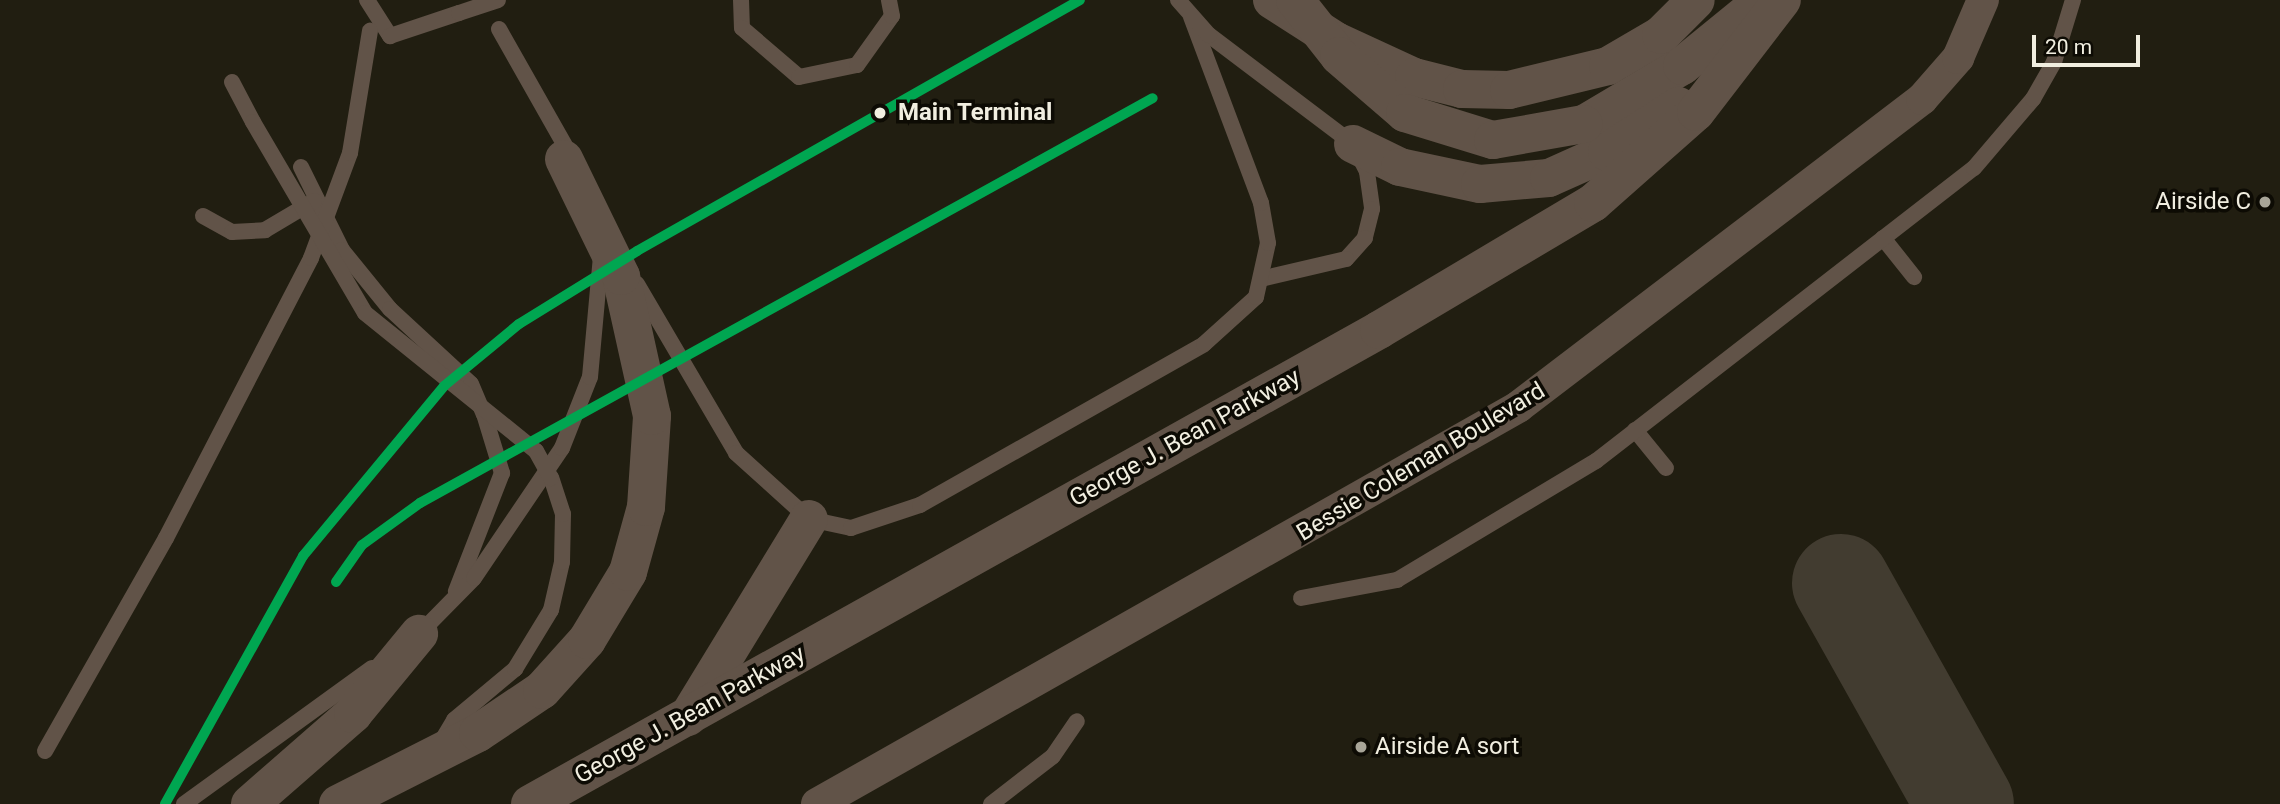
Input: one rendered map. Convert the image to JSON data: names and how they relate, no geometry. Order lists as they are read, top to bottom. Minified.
{"streets":{"street":["George J. Bean Parkway","Bessie Coleman Boulevard"]},"places":["Main Terminal","Airside C","Airside A sort"],"scale_bar":"20 m"}
